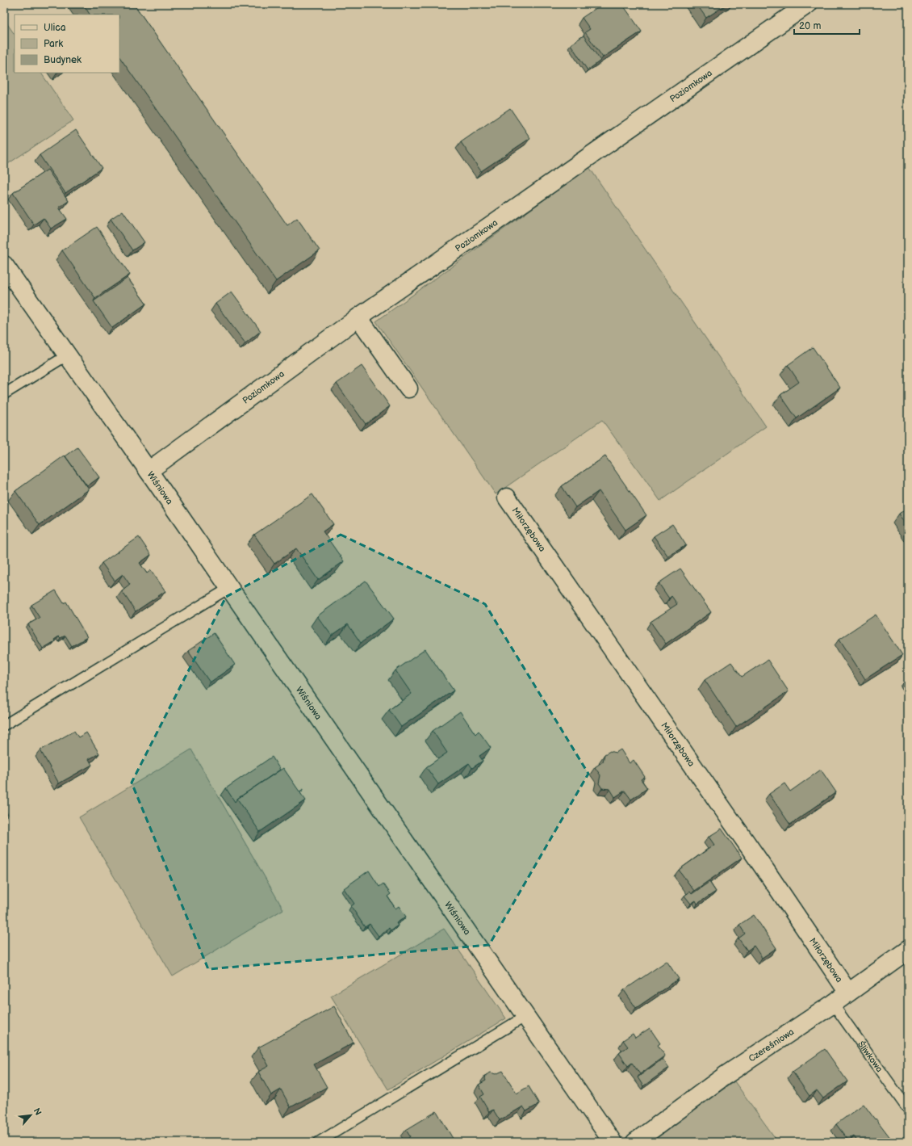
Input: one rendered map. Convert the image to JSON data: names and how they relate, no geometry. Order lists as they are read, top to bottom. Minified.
{"streets":{"street":["Poziomkowa","Wiśniowa","Miłorzębowa","Czereśniowa"],"lane":["Śliwkowa"]},"crossings":[["Poziomkowa","Wiśniowa"],["Miłorzębowa","Czereśniowa"],["Czereśniowa","Śliwkowa"]],"legend":["Ulica","Park","Budynek"],"scale_bar":"20 m","north":"top right"}
